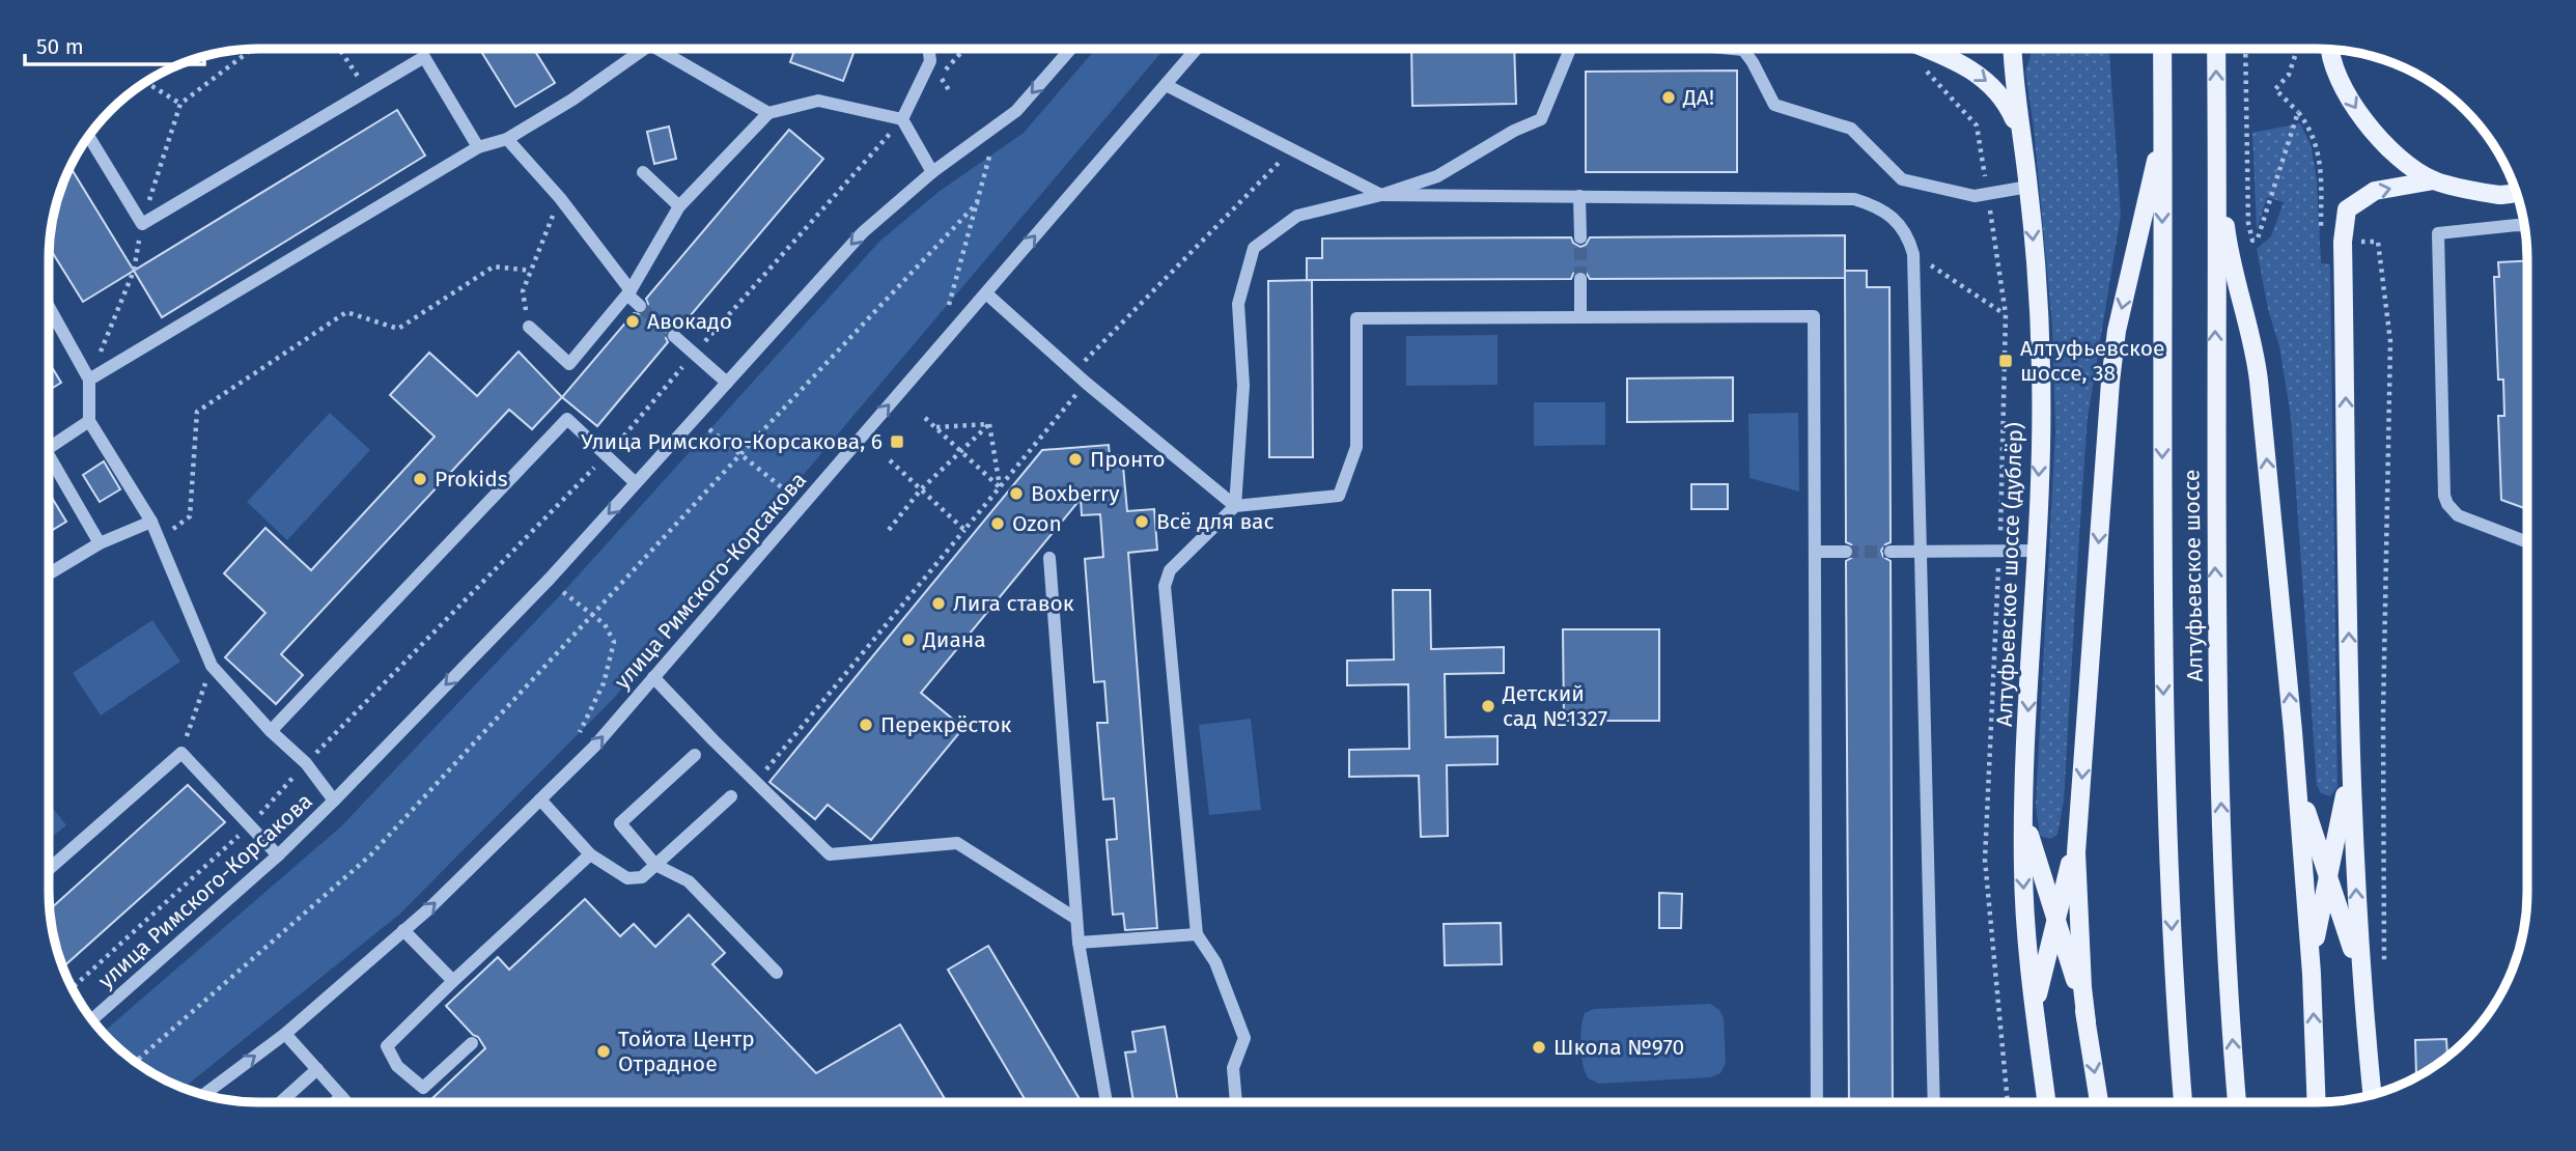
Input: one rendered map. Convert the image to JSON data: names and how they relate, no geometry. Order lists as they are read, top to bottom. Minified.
{"streets":{"main road":["Алтуфьевское шоссе (дублёр)","Алтуфьевское шоссе"],"street":["улица Римского-Корсакова"]},"places":{"other":["ДА!","Авокадо","Пронто","Prokids","Boxberry","Всё для вас","Ozon","Лига ставок","Диана","Детский сад №1327","Перекрёсток","Школа №970","Тойота Центр Отрадное"],"transit":["Алтуфьевское шоссе, 38","Улица Римского-Корсакова, 6"]},"scale_bar":"50 m"}
